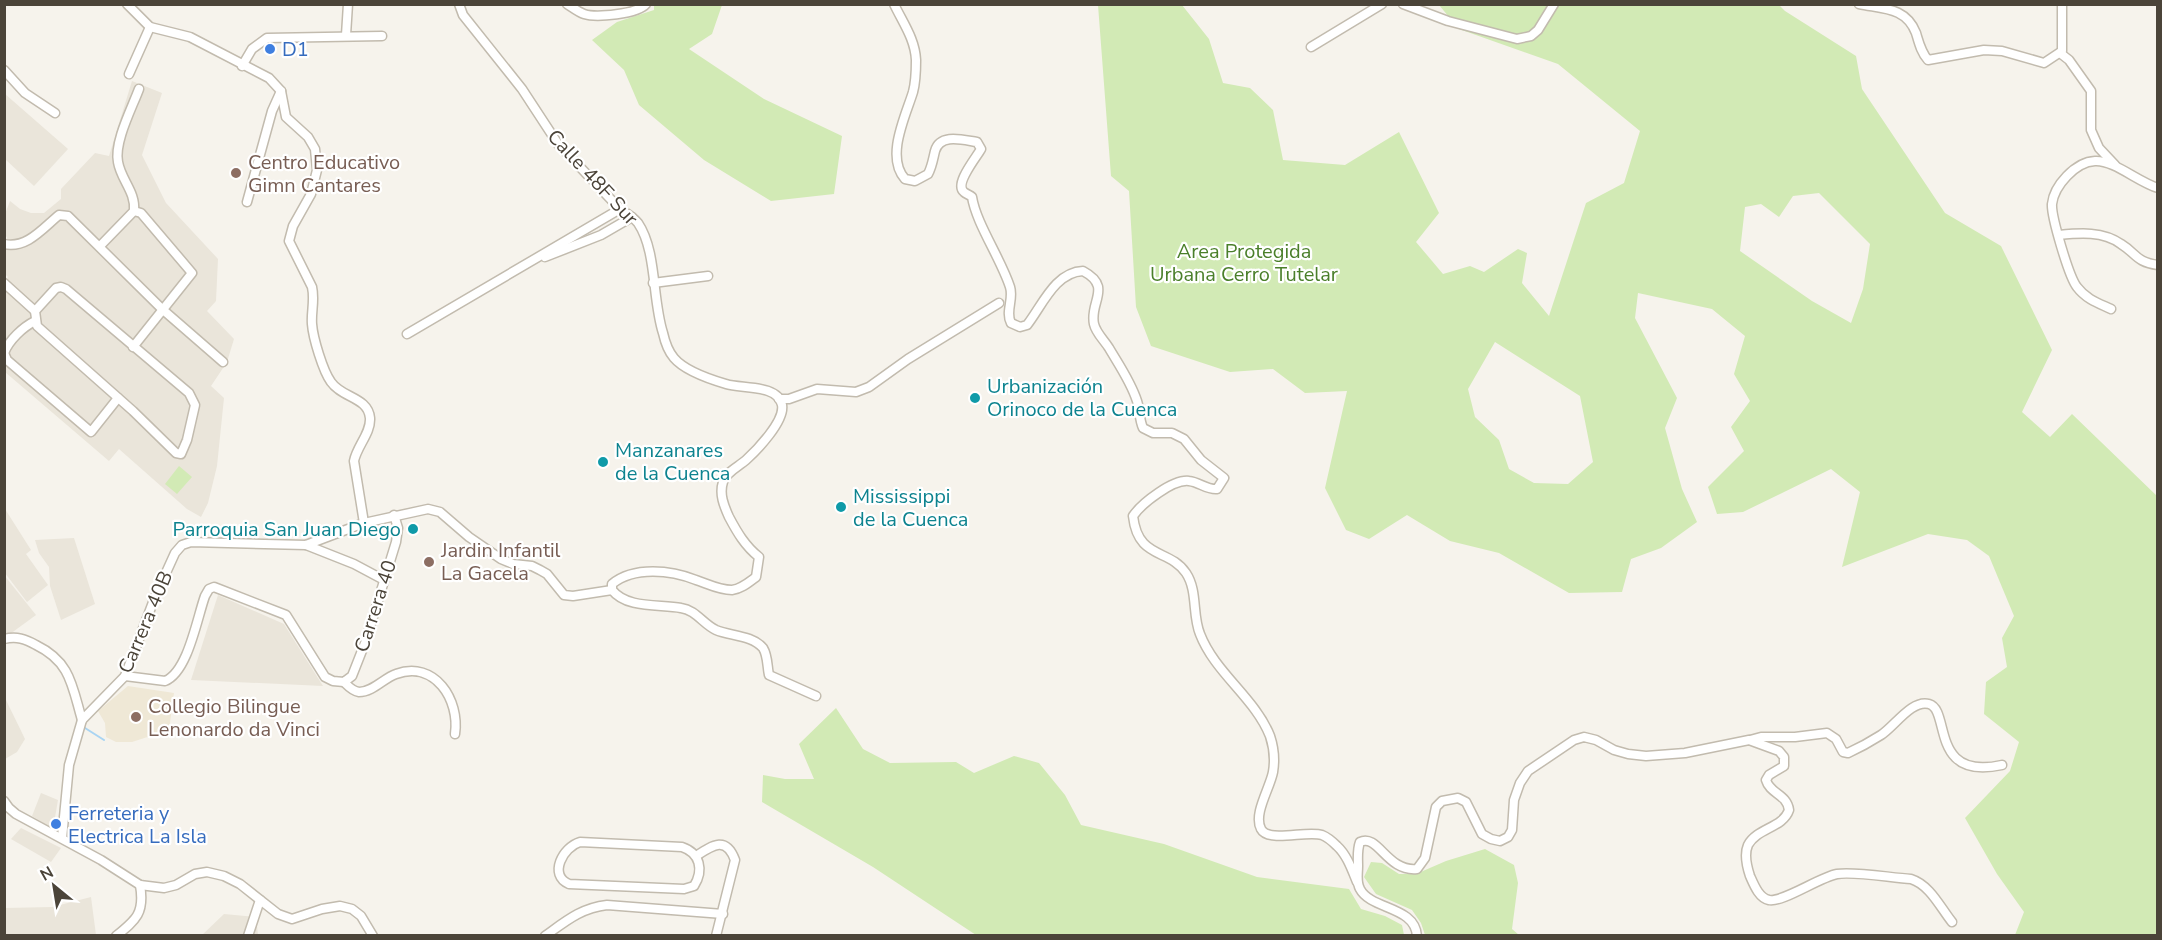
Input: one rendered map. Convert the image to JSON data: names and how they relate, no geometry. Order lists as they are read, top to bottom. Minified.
{"streets":{"street":["Calle 48F Sur","Carrera 40","Carrera 40B"]},"parks":["Area Protegida Urbana Cerro Tutelar"],"places":["D1","Centro Educativo Gimn Cantares","Urbanización Orinoco de la Cuenca","Manzanares de la Cuenca","Mississippi de la Cuenca","Parroquia San Juan Diego","Jardin Infantil La Gacela","Collegio Bilingue Lenonardo da Vinci","Ferreteria y Electrica La Isla"],"north":"top left"}
